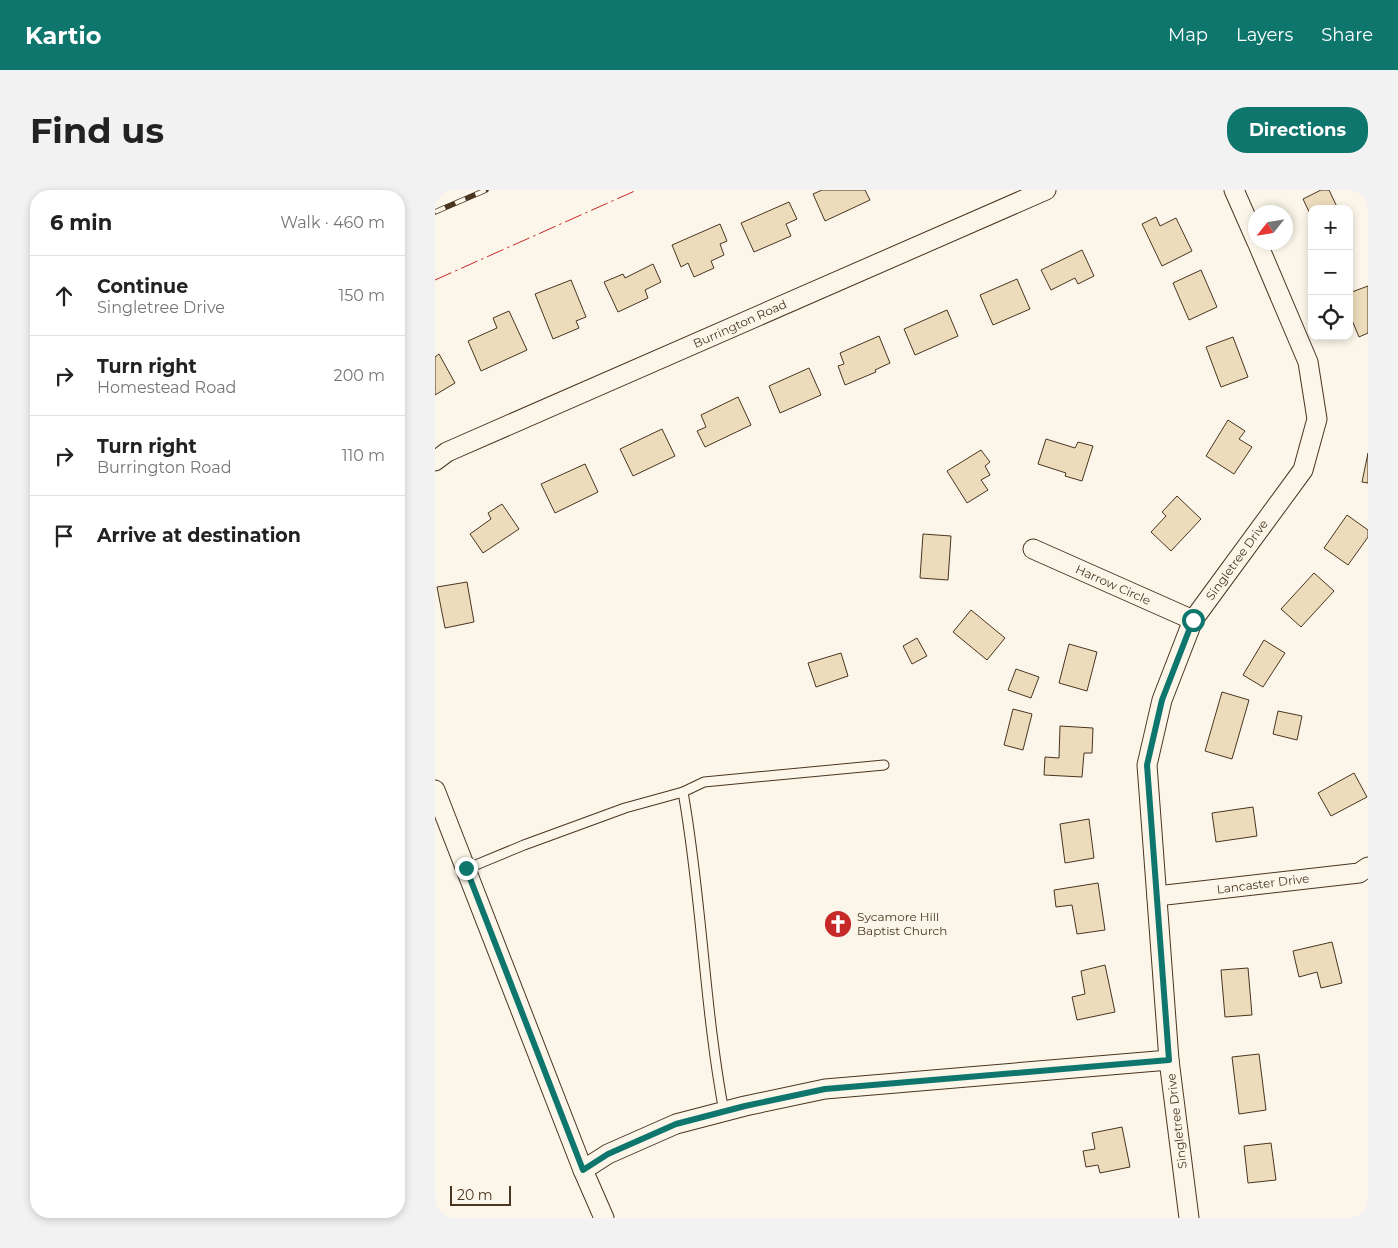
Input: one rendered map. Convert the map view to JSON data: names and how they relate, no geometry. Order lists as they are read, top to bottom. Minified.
{"streets":{"street":["Burrington Road","Singletree Drive","Harrow Circle","Lancaster Drive"]},"crossings":[["Singletree Drive","Harrow Circle"],["Singletree Drive","Lancaster Drive"]],"places":{"church":["Sycamore Hill Baptist Church"]},"scale_bar":"20 m","north":"bottom left","page":{"header":"Kartio","nav":["Map","Layers","Share"],"buttons":"Directions","title":"Find us","heading":["6 min","Walk · 460 m"],"map_buttons":["+","−"],"list":[["Continue","Singletree Drive","150 m"],["Turn right","Homestead Road","200 m"],["Turn right","Burrington Road","110 m"],"Arrive at destination"],"scale":"20 m"}}
